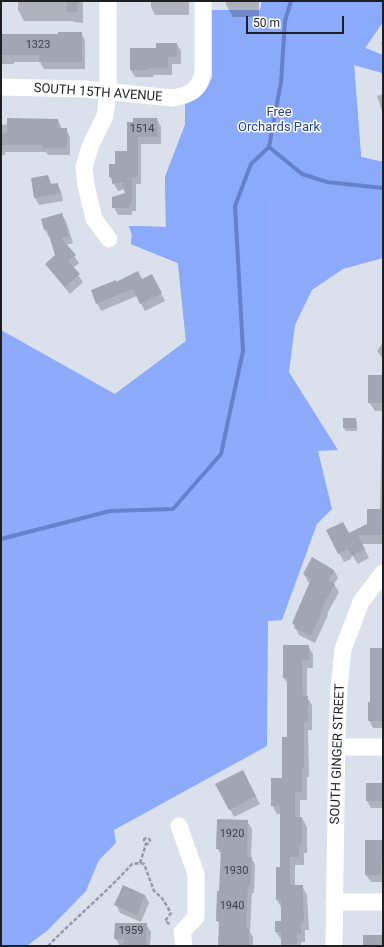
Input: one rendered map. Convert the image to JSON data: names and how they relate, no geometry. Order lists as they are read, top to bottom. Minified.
{"streets":{"street":["SOUTH 15TH AVENUE","SOUTH GINGER STREET"]},"parks":["Free Orchards Park"],"house_numbers":["1323","1514","1920","1930","1940","1959"],"scale_bar":"50 m"}
